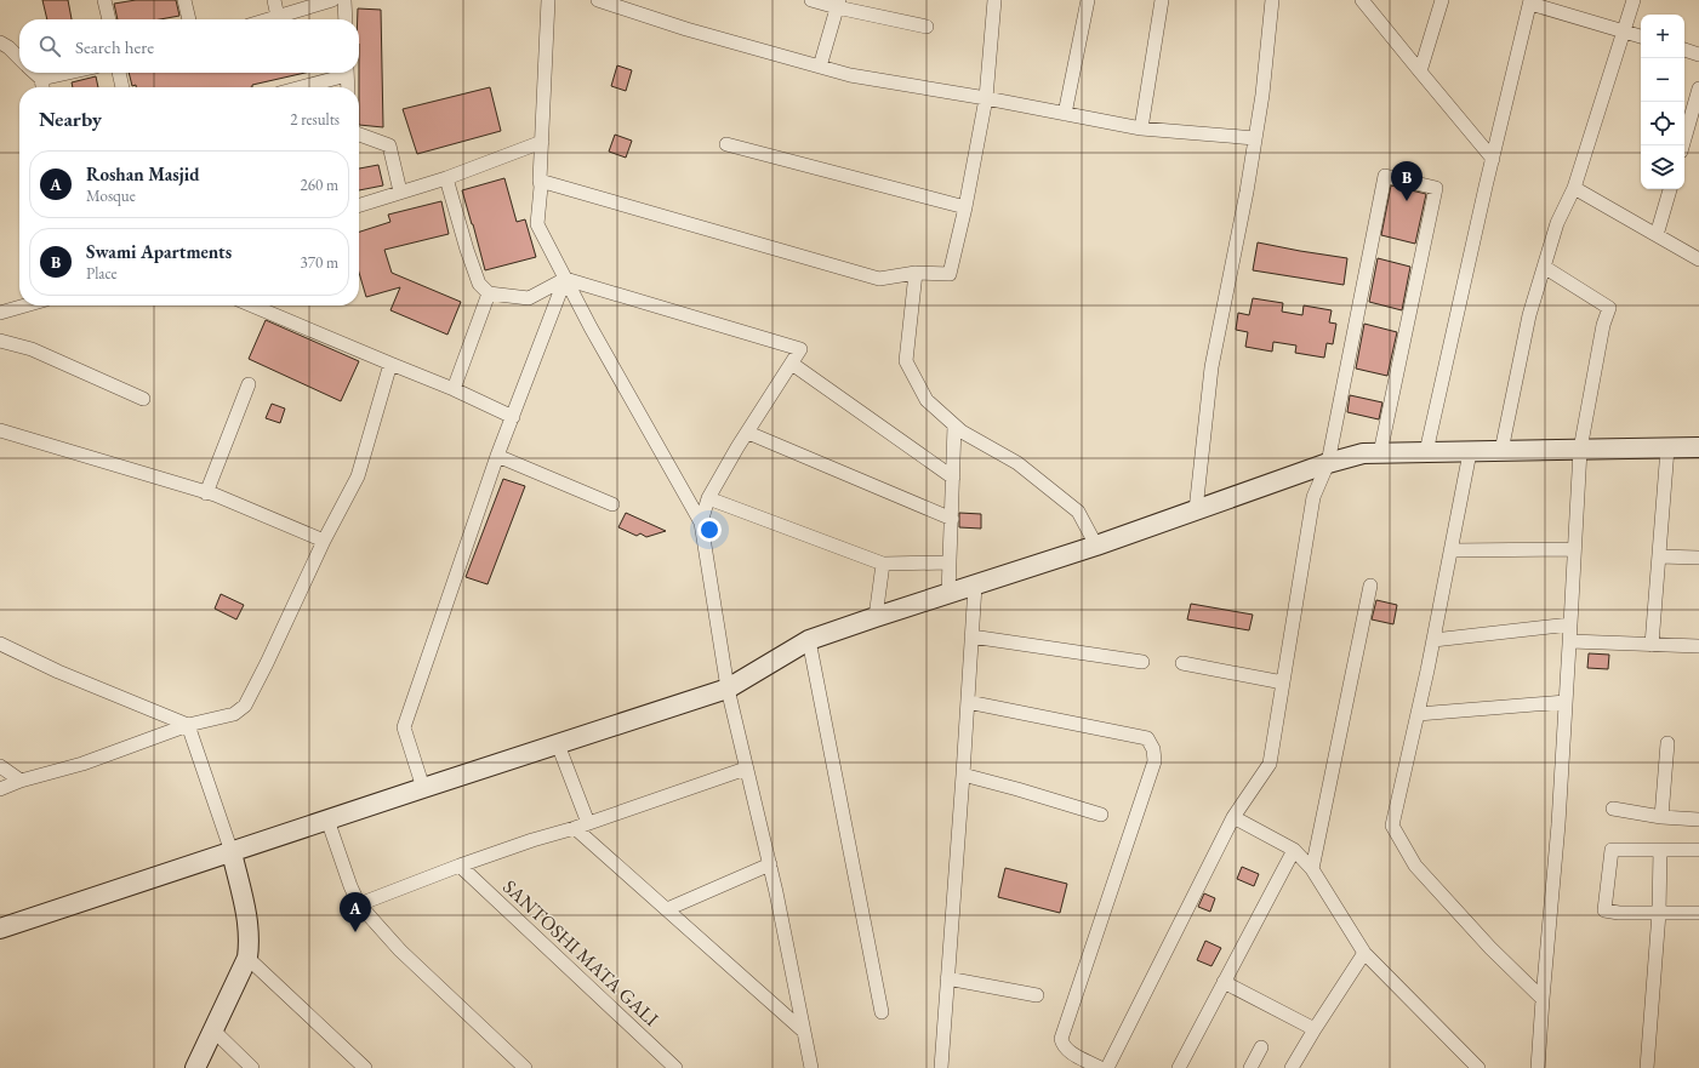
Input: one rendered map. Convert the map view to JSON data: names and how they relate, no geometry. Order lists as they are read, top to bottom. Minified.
{"streets":{"street":["SANTOSHI MATA GALI"]},"page":{"map_buttons":["+","−"],"search":"Search here","heading":["Nearby","2 results"],"list":[{"mark":"A","name":"Roshan Masjid","note":"Mosque","value":"260 m"},{"mark":"B","name":"Swami Apartments","note":"Place","value":"370 m"}],"pins":["B","A"]}}
